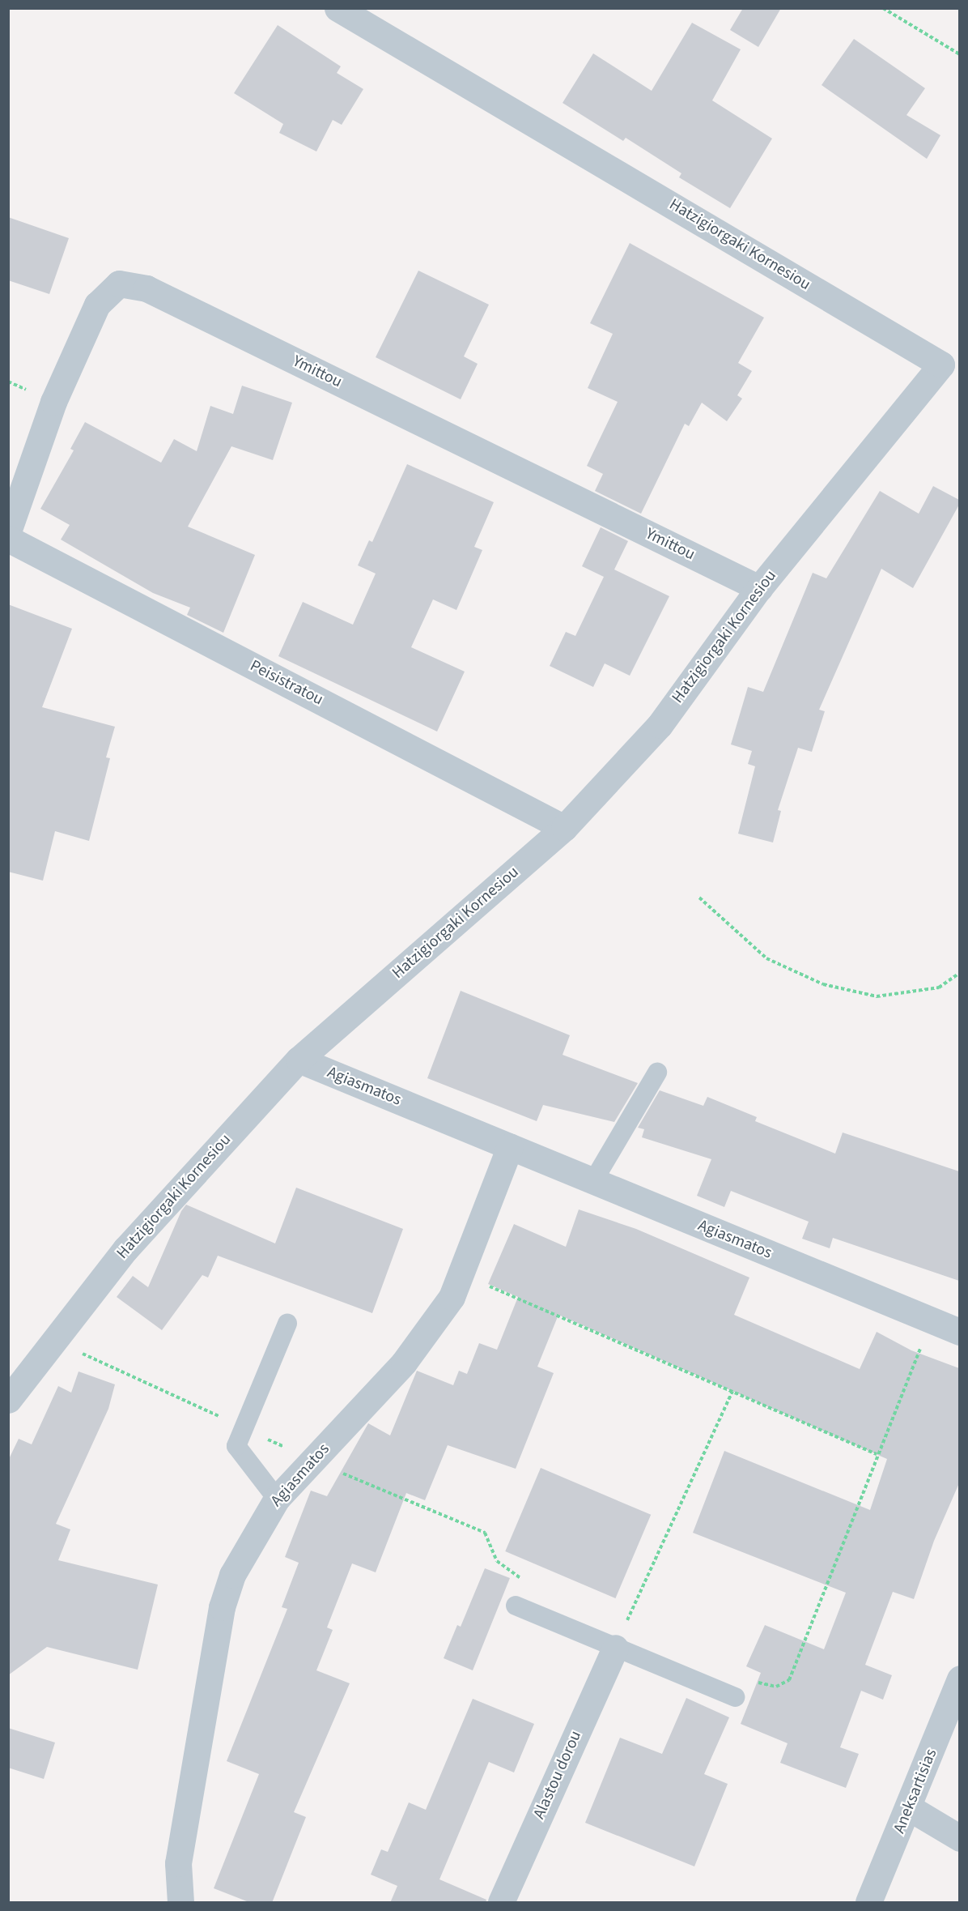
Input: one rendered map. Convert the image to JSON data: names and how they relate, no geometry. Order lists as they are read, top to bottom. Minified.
{"streets":{"street":["Hatzigiorgaki Kornesiou","Ymittou","Peisistratou","Agiasmatos","Alastou dorou","Aneksartisias"]},"crossings":[["Hatzigiorgaki Kornesiou","Ymittou"],["Hatzigiorgaki Kornesiou","Peisistratou"],["Hatzigiorgaki Kornesiou","Agiasmatos"]]}
